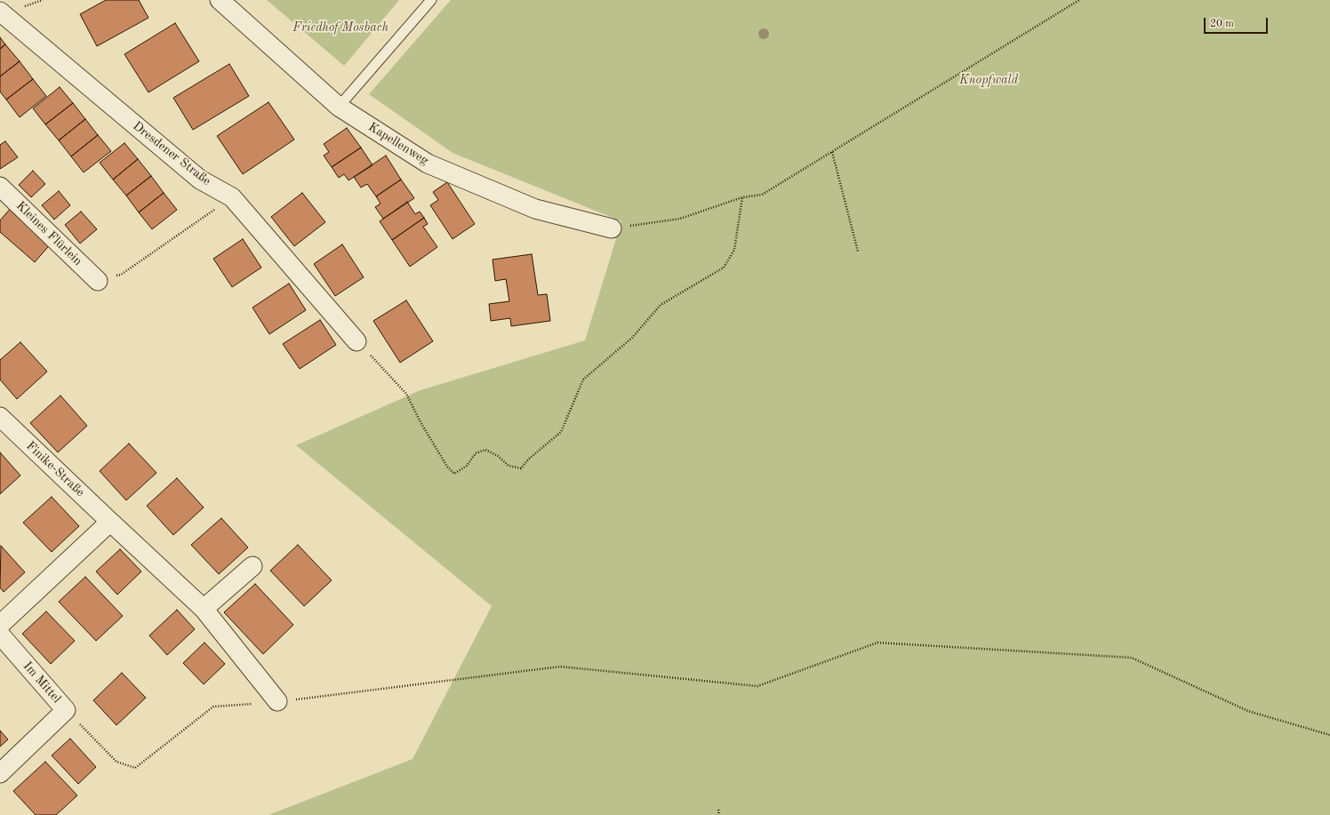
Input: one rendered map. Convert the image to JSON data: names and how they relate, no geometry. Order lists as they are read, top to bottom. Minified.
{"streets":{"street":["Kapellenweg","Dresdener Straße","Kleines Flürlein","Finike-Straße","Im Mittel"]},"parks":["Friedhof Mosbach","Knopfwald"],"scale_bar":"20 m"}
